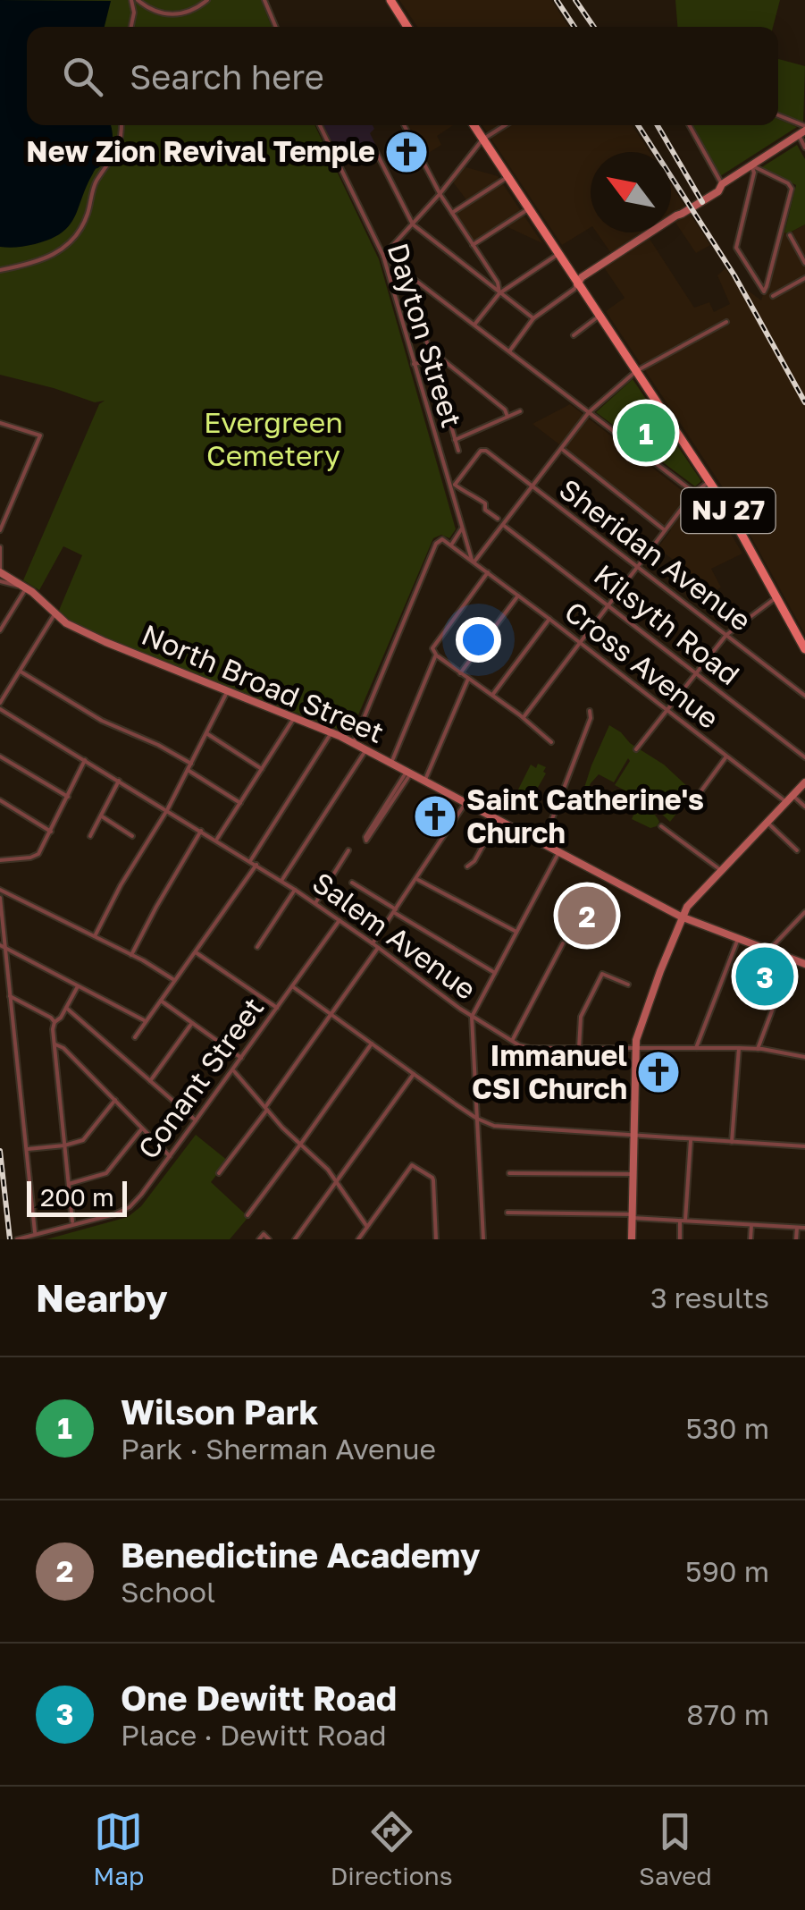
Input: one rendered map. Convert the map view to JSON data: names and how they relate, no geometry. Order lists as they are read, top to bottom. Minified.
{"streets":{"main road":["NJ 27","North Broad Street"],"street":["Dayton Street","Sheridan Avenue","Kilsyth Road","Cross Avenue","Salem Avenue","Conant Street"]},"crossings":[["Dayton Street","Sheridan Avenue"],["Cross Avenue","North Broad Street"],["Salem Avenue","Conant Street"]],"parks":["Evergreen Cemetery"],"places":{"church":["New Zion Revival Temple","Saint Catherine's Church","Immanuel CSI Church"]},"scale_bar":"200 m","north":"top left","page":{"search":"Search here","pins":["1","2","3"],"scale":"200 m","heading":["Nearby","3 results"],"list":[{"mark":"1","name":"Wilson Park","note":"Park · Sherman Avenue","value":"530 m"},{"mark":"2","name":"Benedictine Academy","note":"School","value":"590 m"},{"mark":"3","name":"One Dewitt Road","note":"Place · Dewitt Road","value":"870 m"}],"nav":["Map","Directions","Saved"]}}
